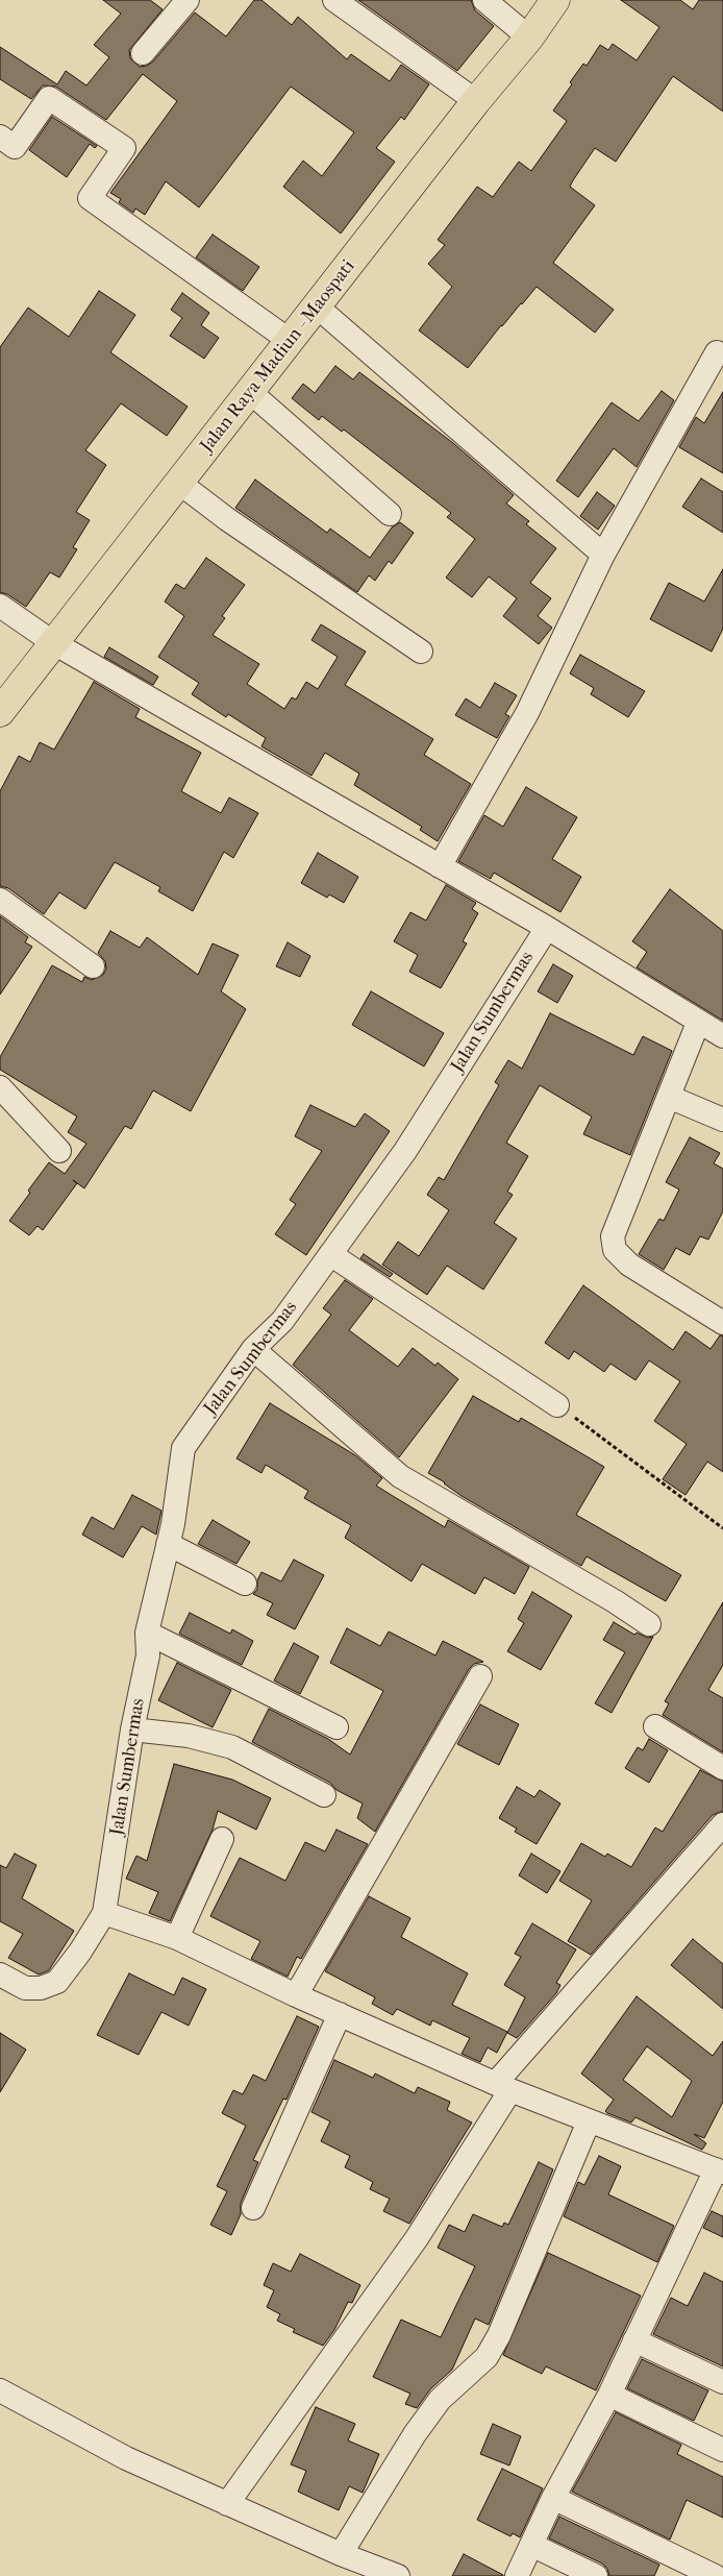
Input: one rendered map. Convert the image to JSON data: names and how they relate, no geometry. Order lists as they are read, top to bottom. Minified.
{"streets":{"highway":["Jalan Raya Madiun - Maospati"],"street":["Jalan Sumbermas"]}}
